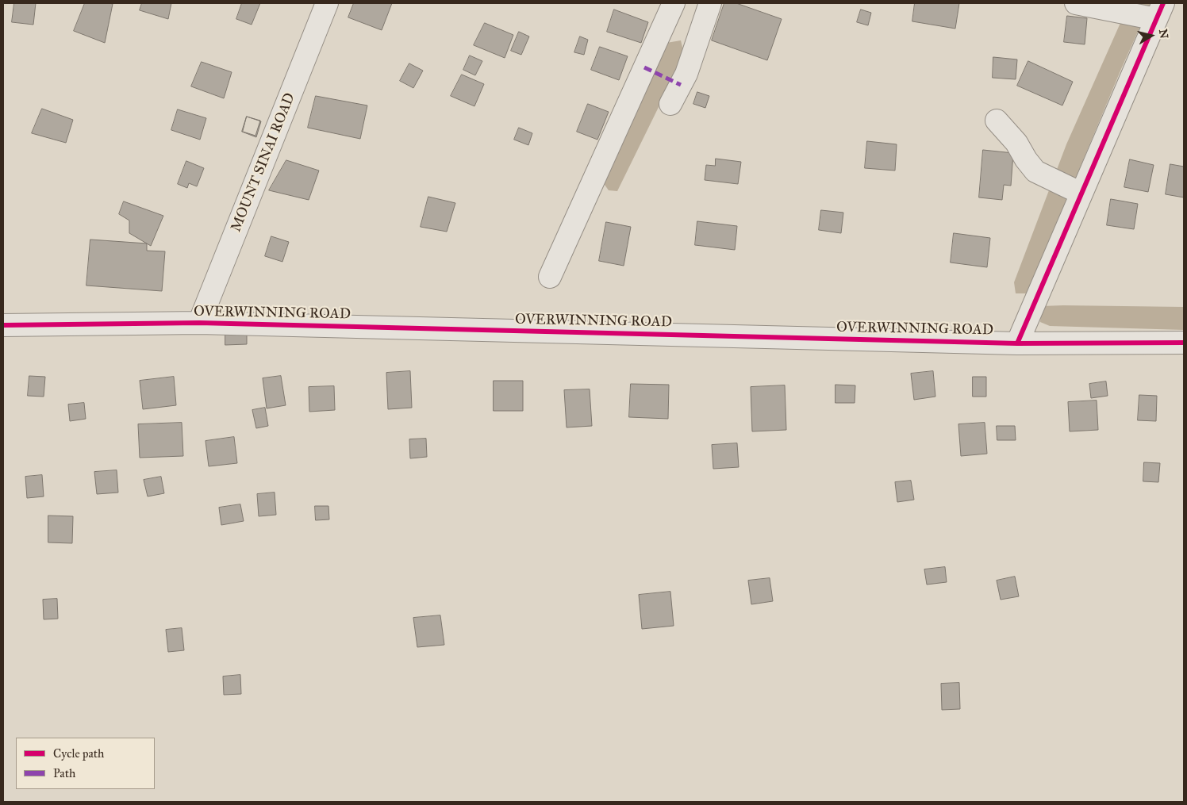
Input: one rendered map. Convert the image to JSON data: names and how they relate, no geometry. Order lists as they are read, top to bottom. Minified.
{"streets":{"street":["MOUNT SINAI ROAD","OVERWINNING ROAD"]},"crossings":[["MOUNT SINAI ROAD","OVERWINNING ROAD"]],"legend":["Cycle path","Path"],"north":"right"}
